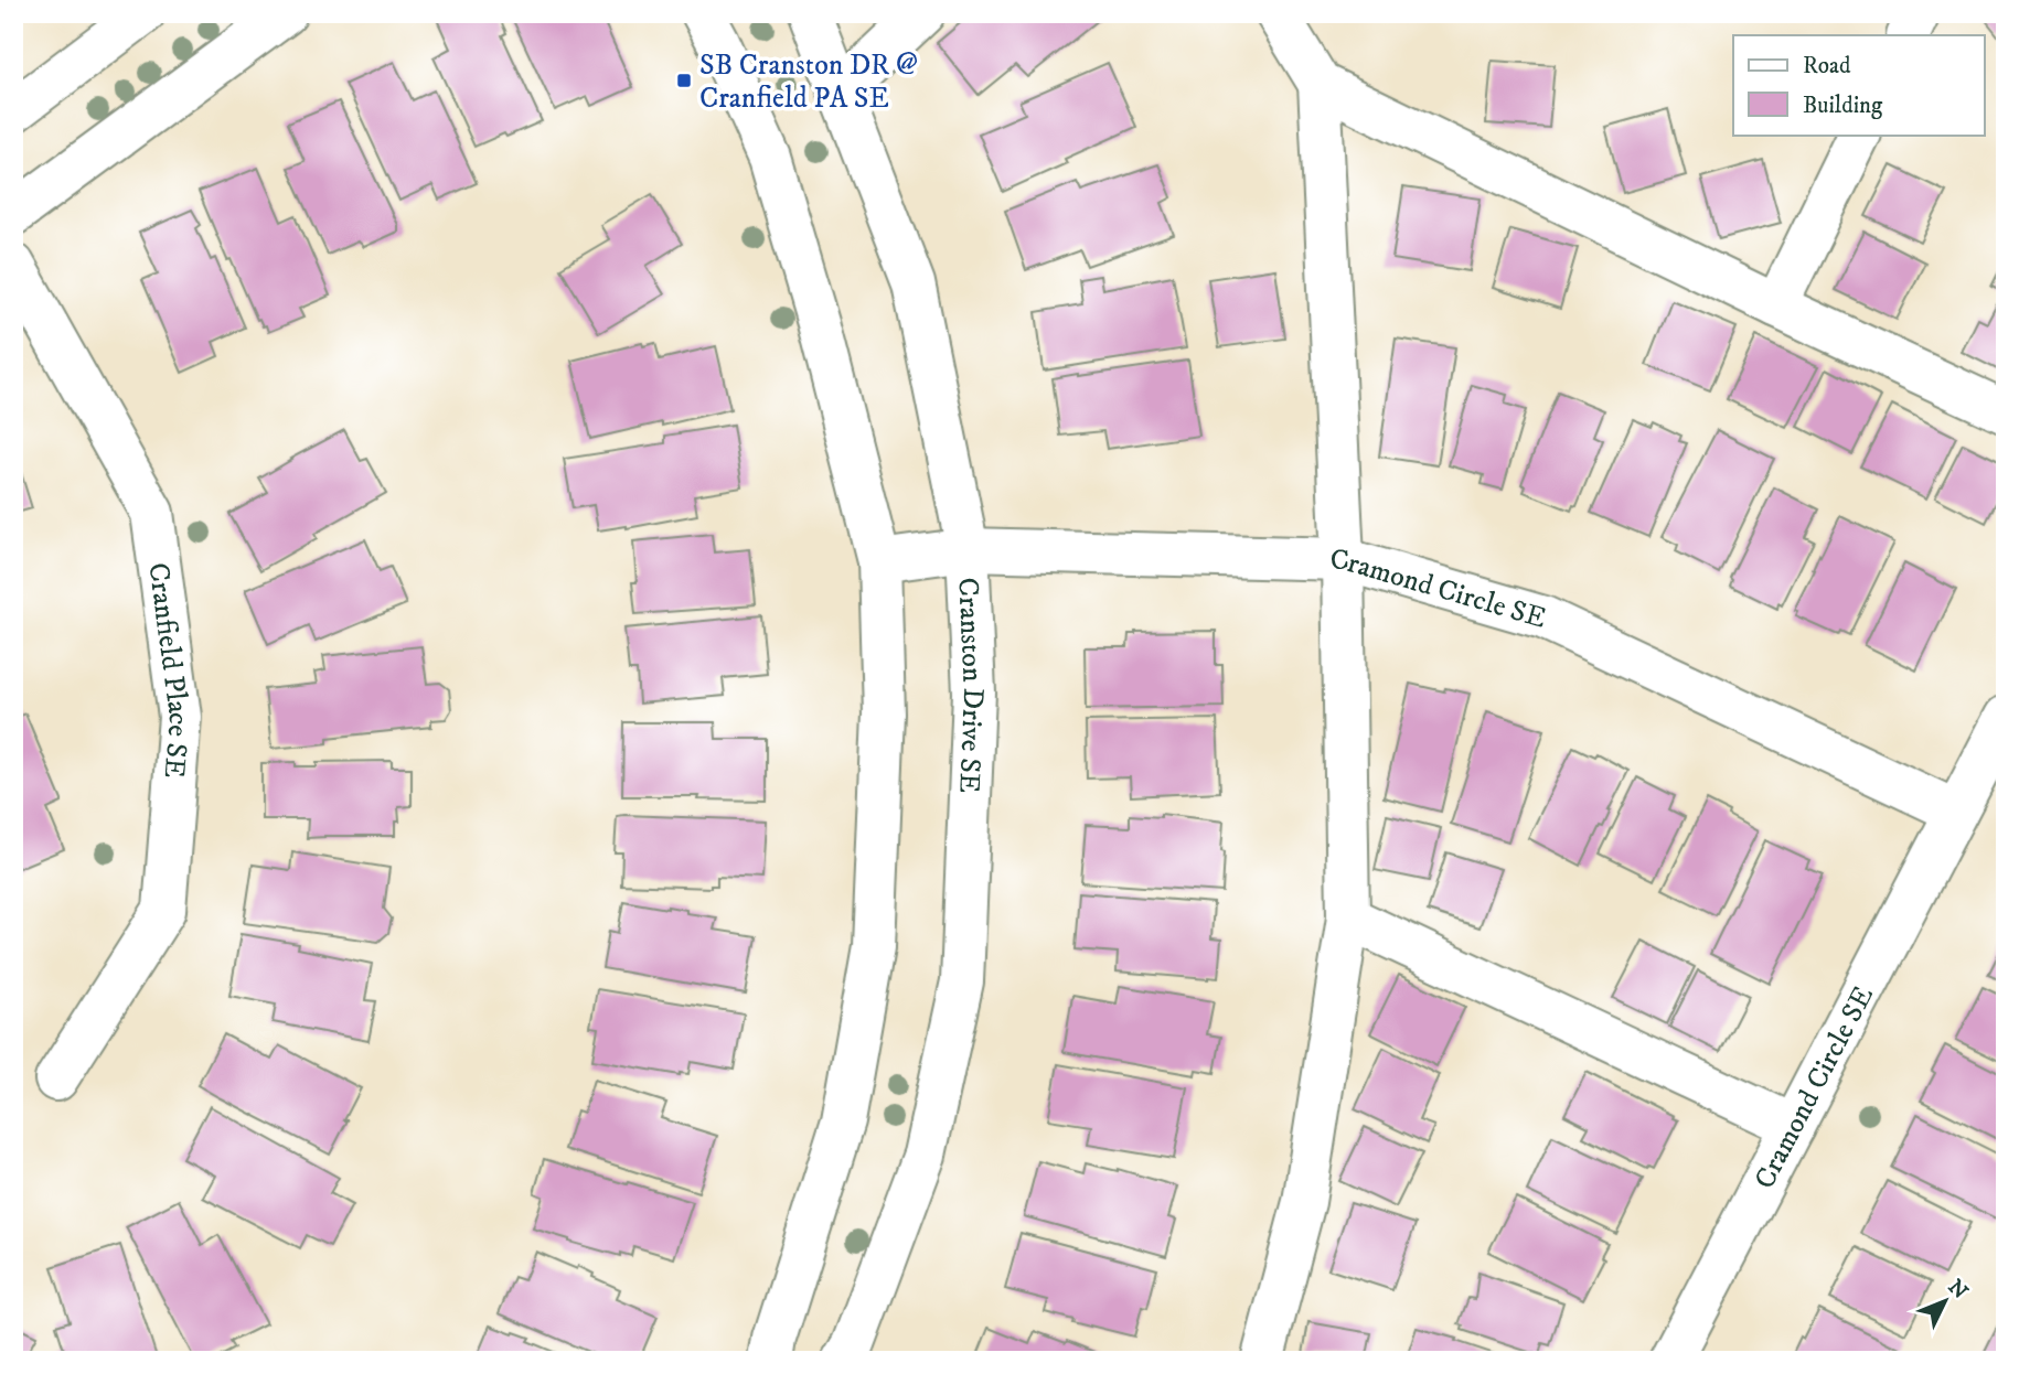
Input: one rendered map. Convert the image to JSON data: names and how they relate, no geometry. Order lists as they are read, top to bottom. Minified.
{"streets":{"street":["Cramond Circle SE","Cranfield Place SE","Cranston Drive SE"]},"crossings":[["Cramond Circle SE","Cranston Drive SE"]],"places":{"transit":["SB Cranston DR @ Cranfield PA SE"]},"legend":["Road","Building"],"north":"top right"}
